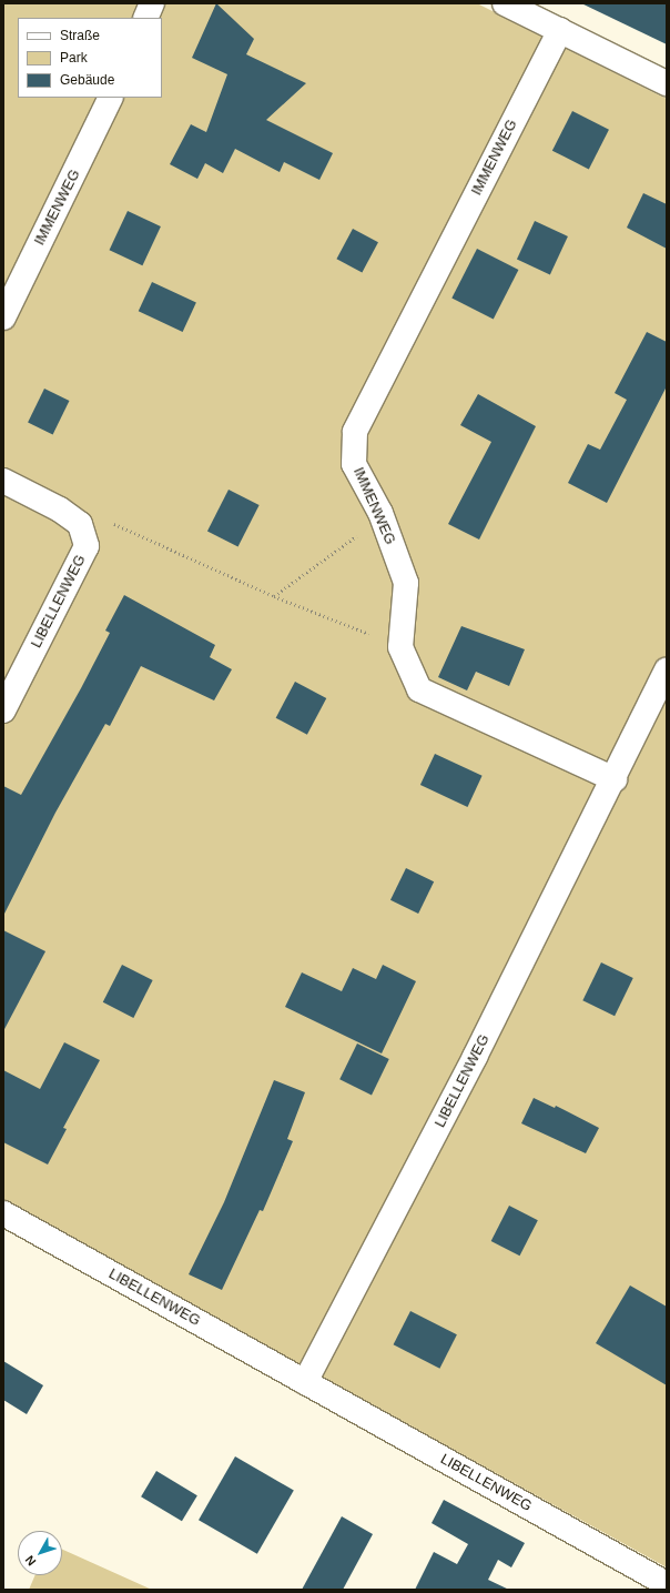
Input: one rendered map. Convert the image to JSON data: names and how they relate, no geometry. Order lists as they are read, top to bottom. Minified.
{"streets":{"street":["IMMENWEG","LIBELLENWEG"]},"crossings":[["IMMENWEG","LIBELLENWEG"]],"legend":["Straße","Park","Gebäude"],"north":"bottom left"}
